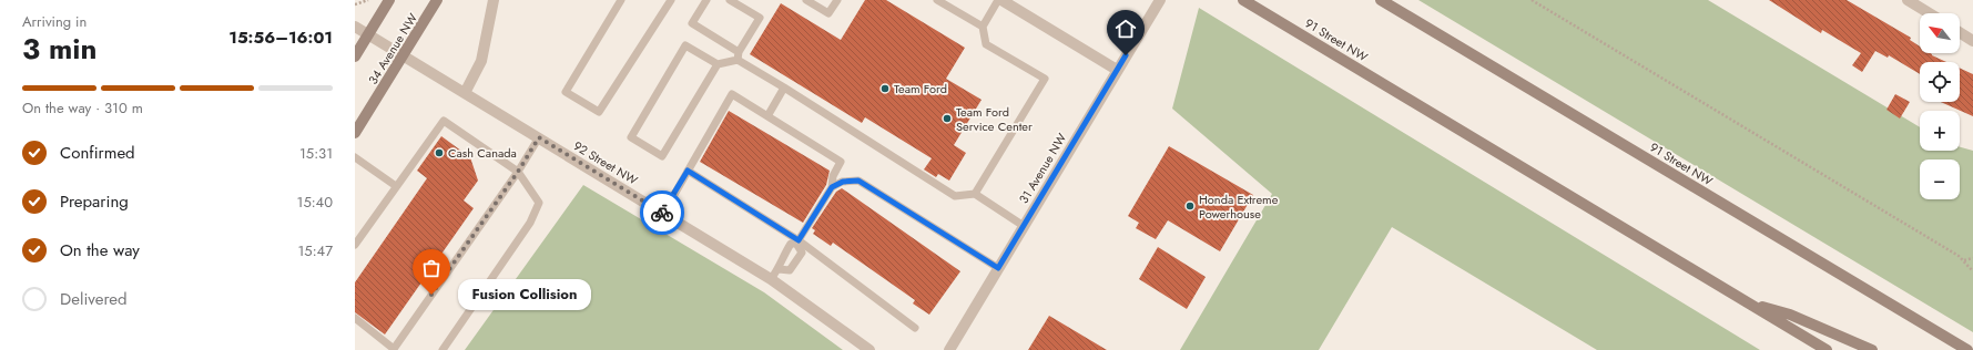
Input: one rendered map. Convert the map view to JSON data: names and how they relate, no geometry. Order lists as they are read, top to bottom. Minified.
{"streets":{"main road":["91 Street NW","34 Avenue NW"],"street":["92 Street NW","31 Avenue NW"]},"crossings":[["34 Avenue NW","92 Street NW"]],"places":["Team Ford","Team Ford Service Center","Cash Canada","Honda Extreme Powerhouse","Fusion Collision"],"north":"top left","page":{"heading":["3 min","Arriving in","15:56–16:01"],"map_buttons":["+","−"],"bar":"On the way · 310 m","list":[["Confirmed","15:31"],["Preparing","15:40"],["On the way","15:47"],"Delivered"],"bubble":"Fusion Collision"}}
